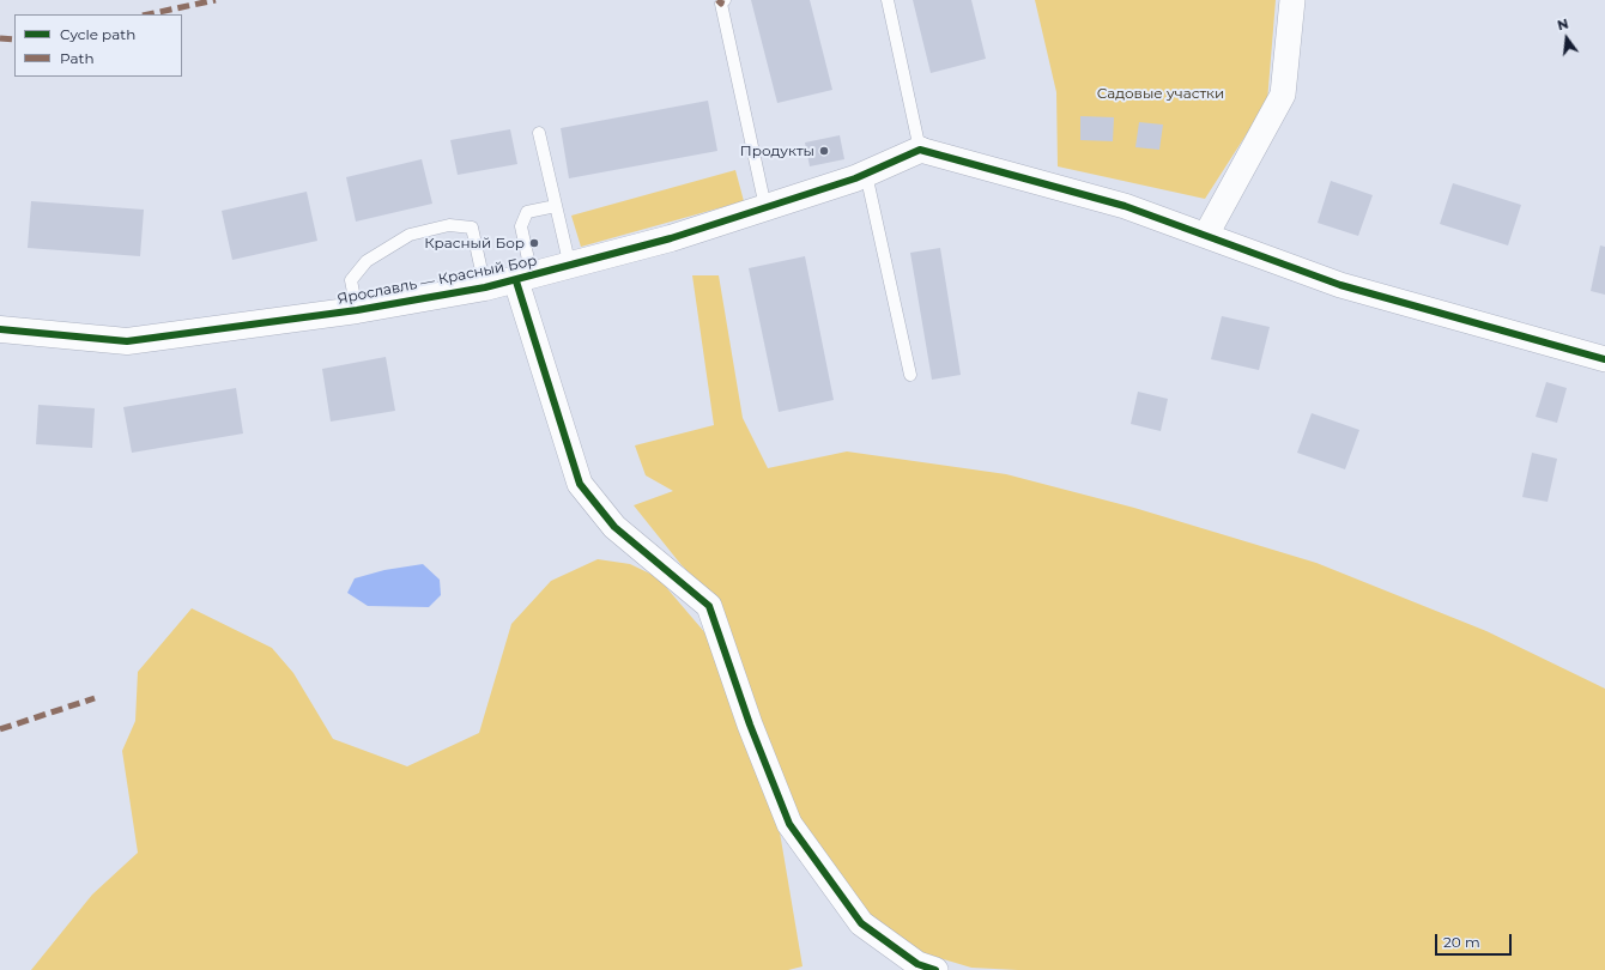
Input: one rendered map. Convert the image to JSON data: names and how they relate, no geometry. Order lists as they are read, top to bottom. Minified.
{"streets":{"street":["Ярославль — Красный Бор"]},"parks":["Садовые участки"],"places":["Продукты","Красный Бор"],"legend":["Cycle path","Path"],"scale_bar":"20 m","north":"top"}
